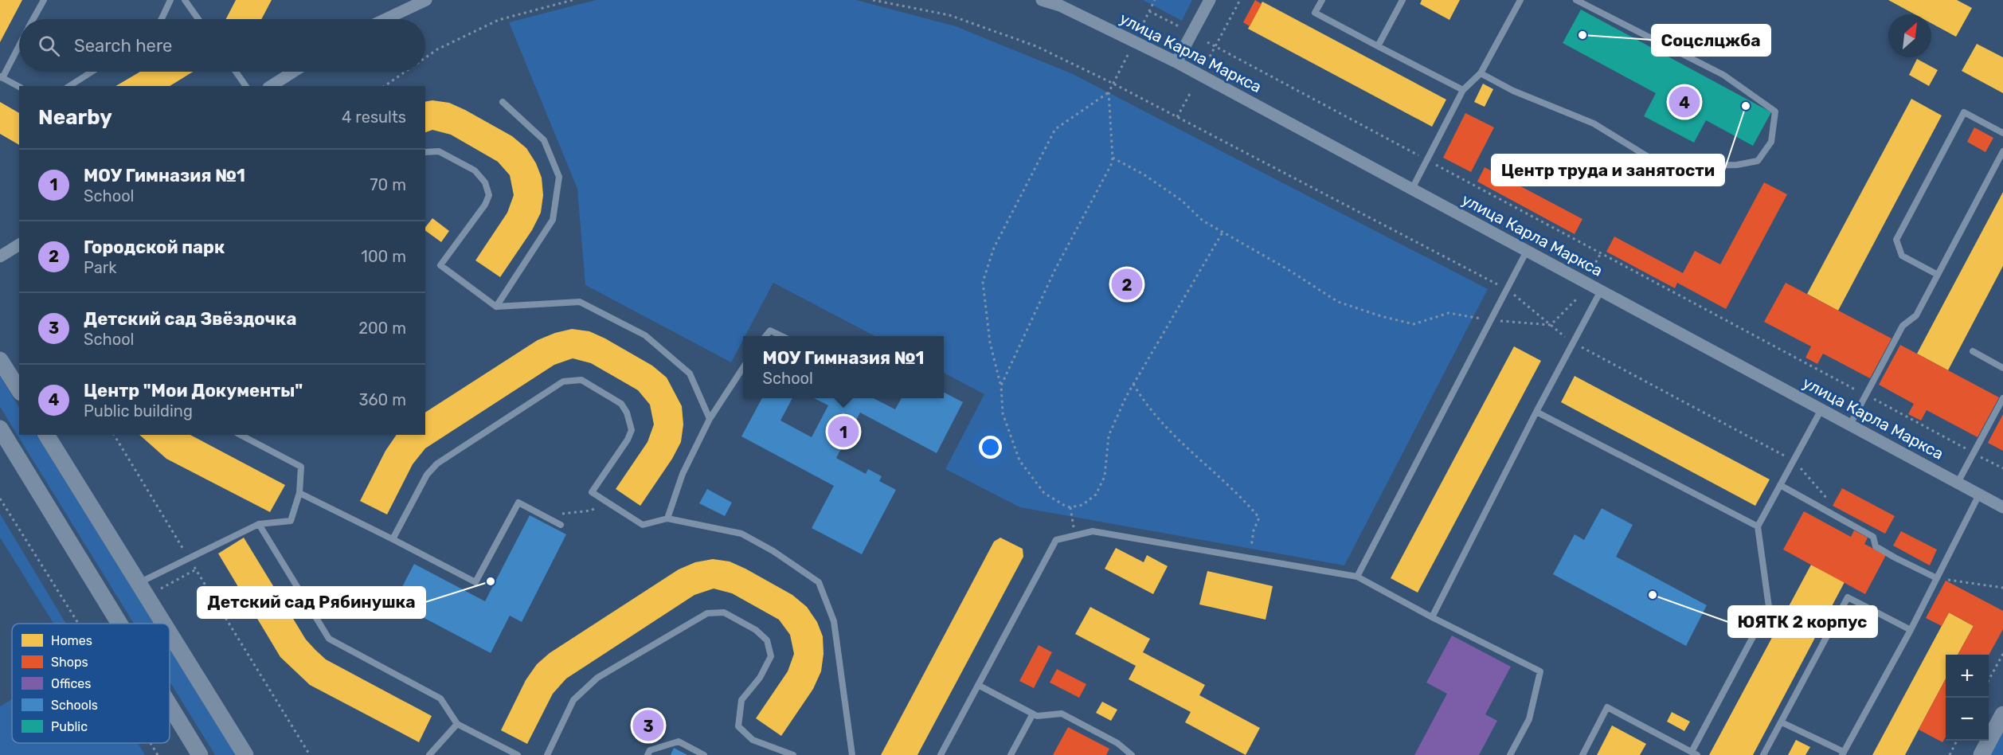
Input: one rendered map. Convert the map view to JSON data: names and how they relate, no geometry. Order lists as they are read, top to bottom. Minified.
{"streets":{"street":["улица Карла Маркса"]},"places":["Соцслцжба","Центр труда и занятости","Детский сад Рябинушка","ЮЯТК 2 корпус"],"legend":["Homes","Shops","Offices","Schools","Public"],"north":"top right","page":{"search":"Search here","pins":["4","2","1","3"],"heading":["Nearby","4 results"],"list":[{"mark":"1","name":"МОУ Гимназия №1","note":"School","value":"70 m"},{"mark":"2","name":"Городской парк","note":"Park","value":"100 m"},{"mark":"3","name":"Детский сад Звёздочка","note":"School","value":"200 m"},{"mark":"4","name":"Центр \"Мои Документы\"","note":"Public building","value":"360 m"}],"popup":["МОУ Гимназия №1","School"],"map_buttons":["+","−"]}}
